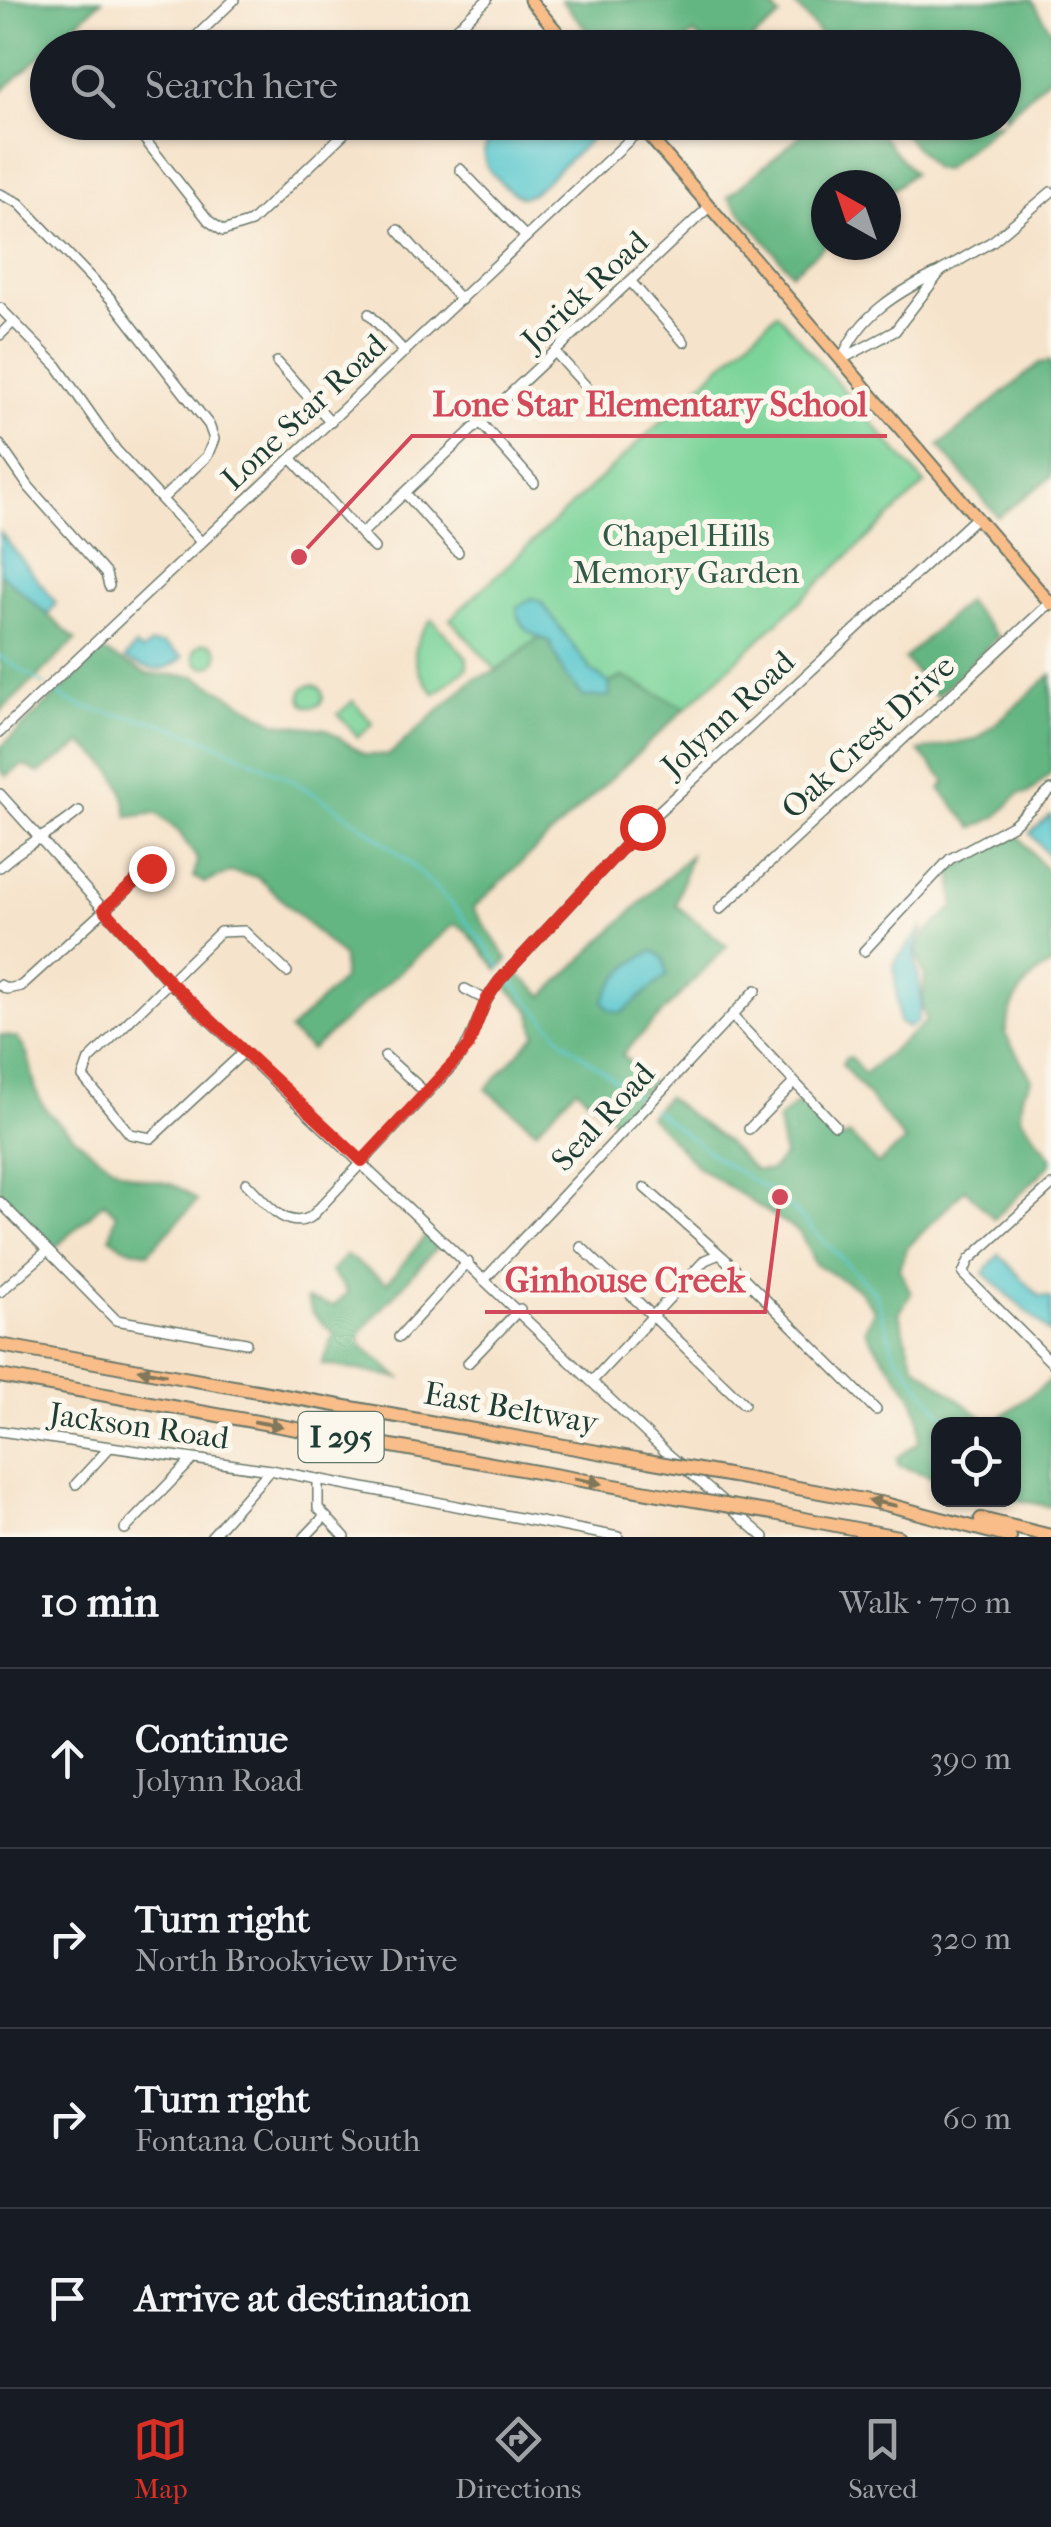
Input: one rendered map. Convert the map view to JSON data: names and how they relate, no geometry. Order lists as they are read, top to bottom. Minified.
{"streets":{"highway":["East Beltway","I 295"],"street":["Jorick Road","Lone Star Road","Jolynn Road","Oak Crest Drive","Seal Road","Jackson Road"]},"parks":["Chapel Hills Memory Garden"],"places":["Lone Star Elementary School","Ginhouse Creek"],"north":"top left","page":{"search":"Search here","heading":["10 min","Walk · 770 m"],"list":[["Continue","Jolynn Road","390 m"],["Turn right","North Brookview Drive","320 m"],["Turn right","Fontana Court South","60 m"],"Arrive at destination"],"nav":["Map","Directions","Saved"]}}
